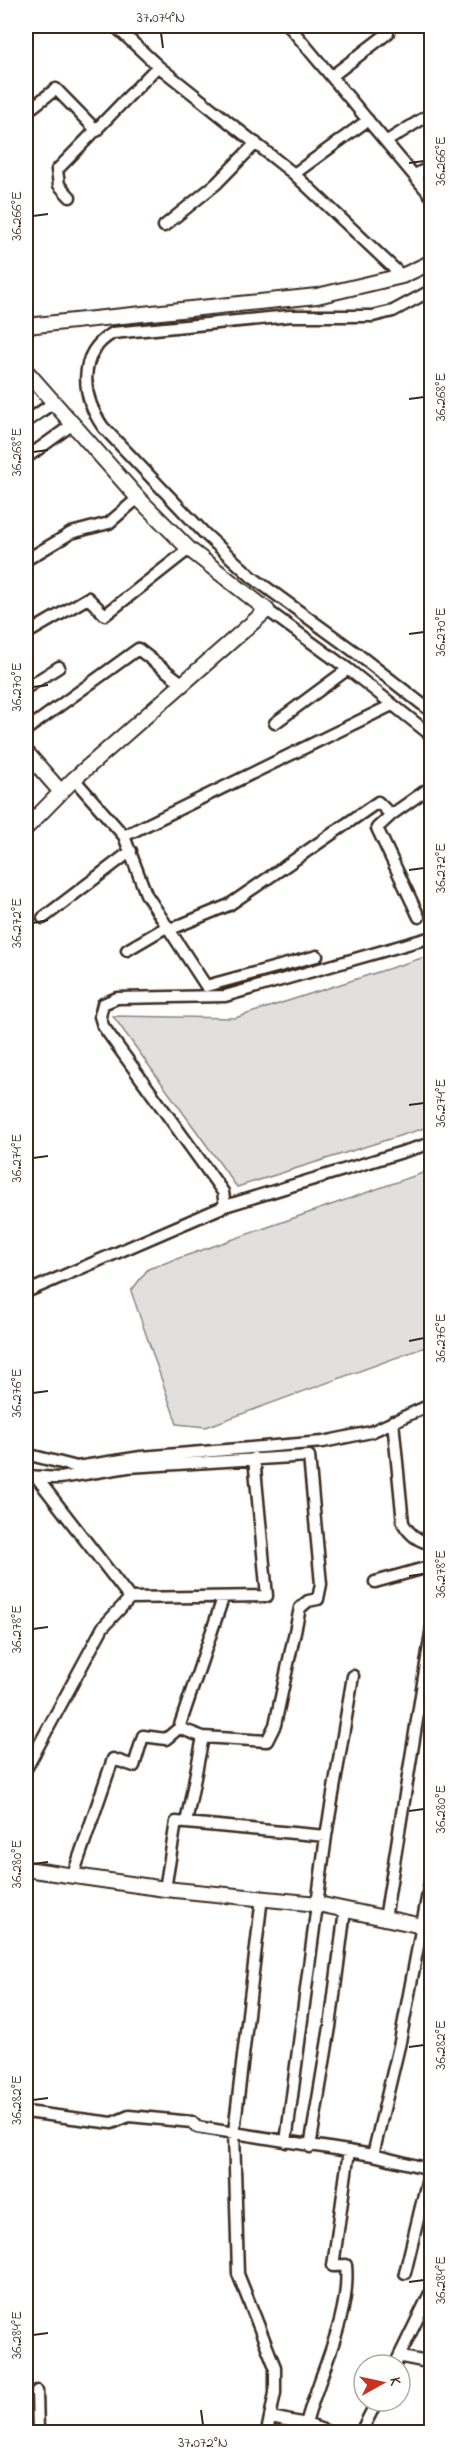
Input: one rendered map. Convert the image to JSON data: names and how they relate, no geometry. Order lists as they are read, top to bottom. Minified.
{"north":"right","coordinates":["37.074°N","36.266°E","36.268°E","36.270°E","36.272°E","36.274°E","36.276°E","36.278°E","36.280°E","36.282°E","36.284°E","37.072°N"]}
